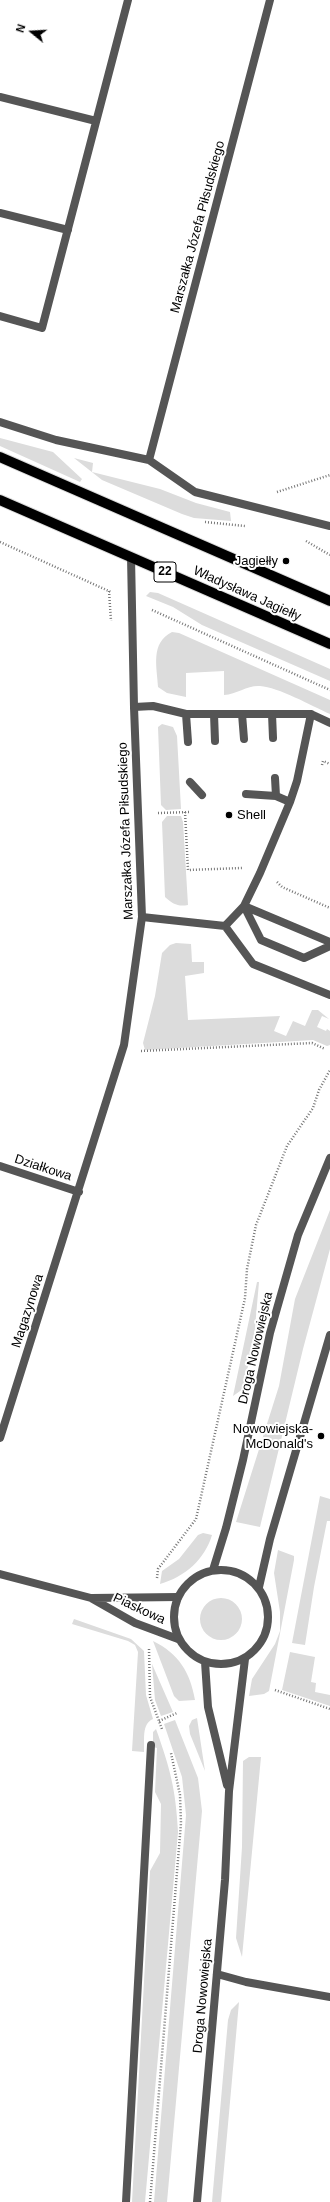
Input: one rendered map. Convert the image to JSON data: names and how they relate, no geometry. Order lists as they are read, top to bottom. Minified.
{"streets":{"main road":["22","Władysława Jagiełły"],"street":["Marszałka Józefa Piłsudskiego","Działkowa","Magazynowa","Droga Nowowiejska","Piaskowa"]},"crossings":[["Marszałka Józefa Piłsudskiego","Władysława Jagiełły"],["Marszałka Józefa Piłsudskiego","Działkowa"],["Marszałka Józefa Piłsudskiego","Magazynowa"],["Działkowa","Magazynowa"],["Droga Nowowiejska","Piaskowa"]],"places":["Jagiełły","Shell","Nowowiejska- McDonald's"],"north":"left"}
